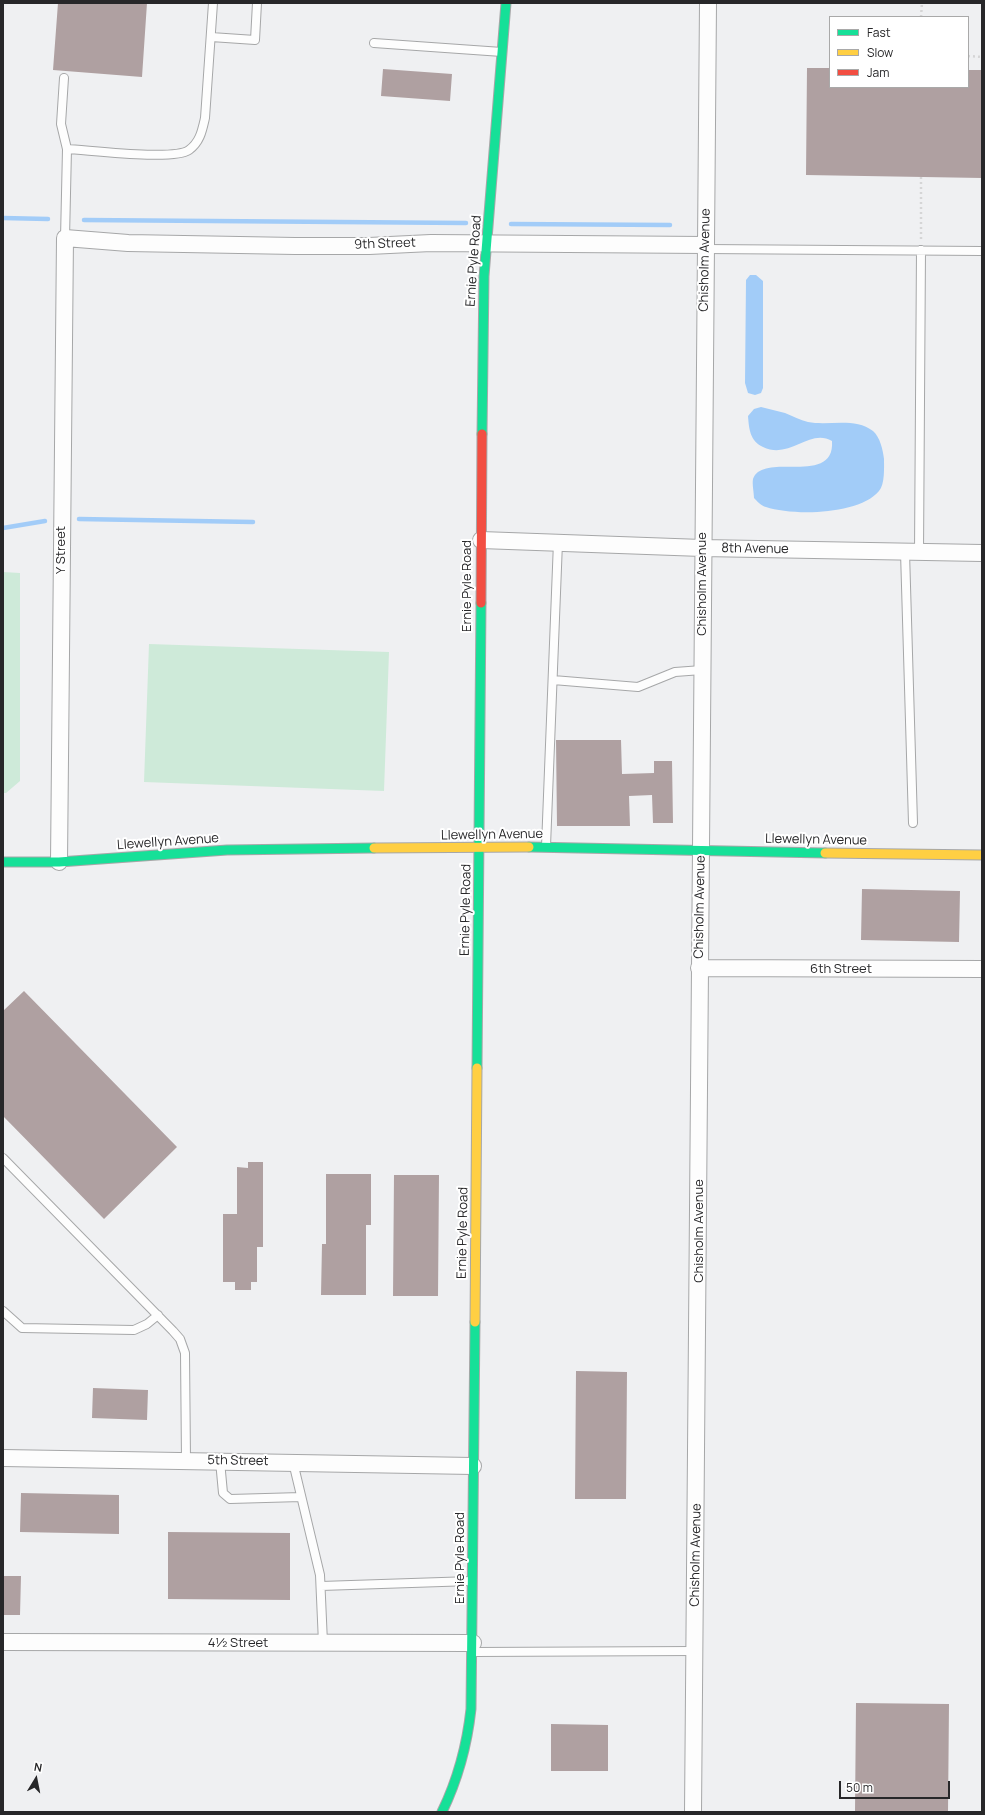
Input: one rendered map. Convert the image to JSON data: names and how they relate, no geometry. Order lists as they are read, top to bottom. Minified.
{"streets":{"street":["9th Street","Chisholm Avenue","Ernie Pyle Road","8th Avenue","Y Street","Llewellyn Avenue","6th Street","5th Street","4½ Street"]},"crossings":[["9th Street","Chisholm Avenue"],["9th Street","Ernie Pyle Road"],["9th Street","Y Street"],["Chisholm Avenue","8th Avenue"],["Chisholm Avenue","Llewellyn Avenue"],["Chisholm Avenue","6th Street"],["Ernie Pyle Road","8th Avenue"],["Ernie Pyle Road","Llewellyn Avenue"],["Ernie Pyle Road","5th Street"],["Ernie Pyle Road","4½ Street"],["Y Street","Llewellyn Avenue"]],"legend":["Fast","Slow","Jam"],"scale_bar":"50 m","north":"top"}
